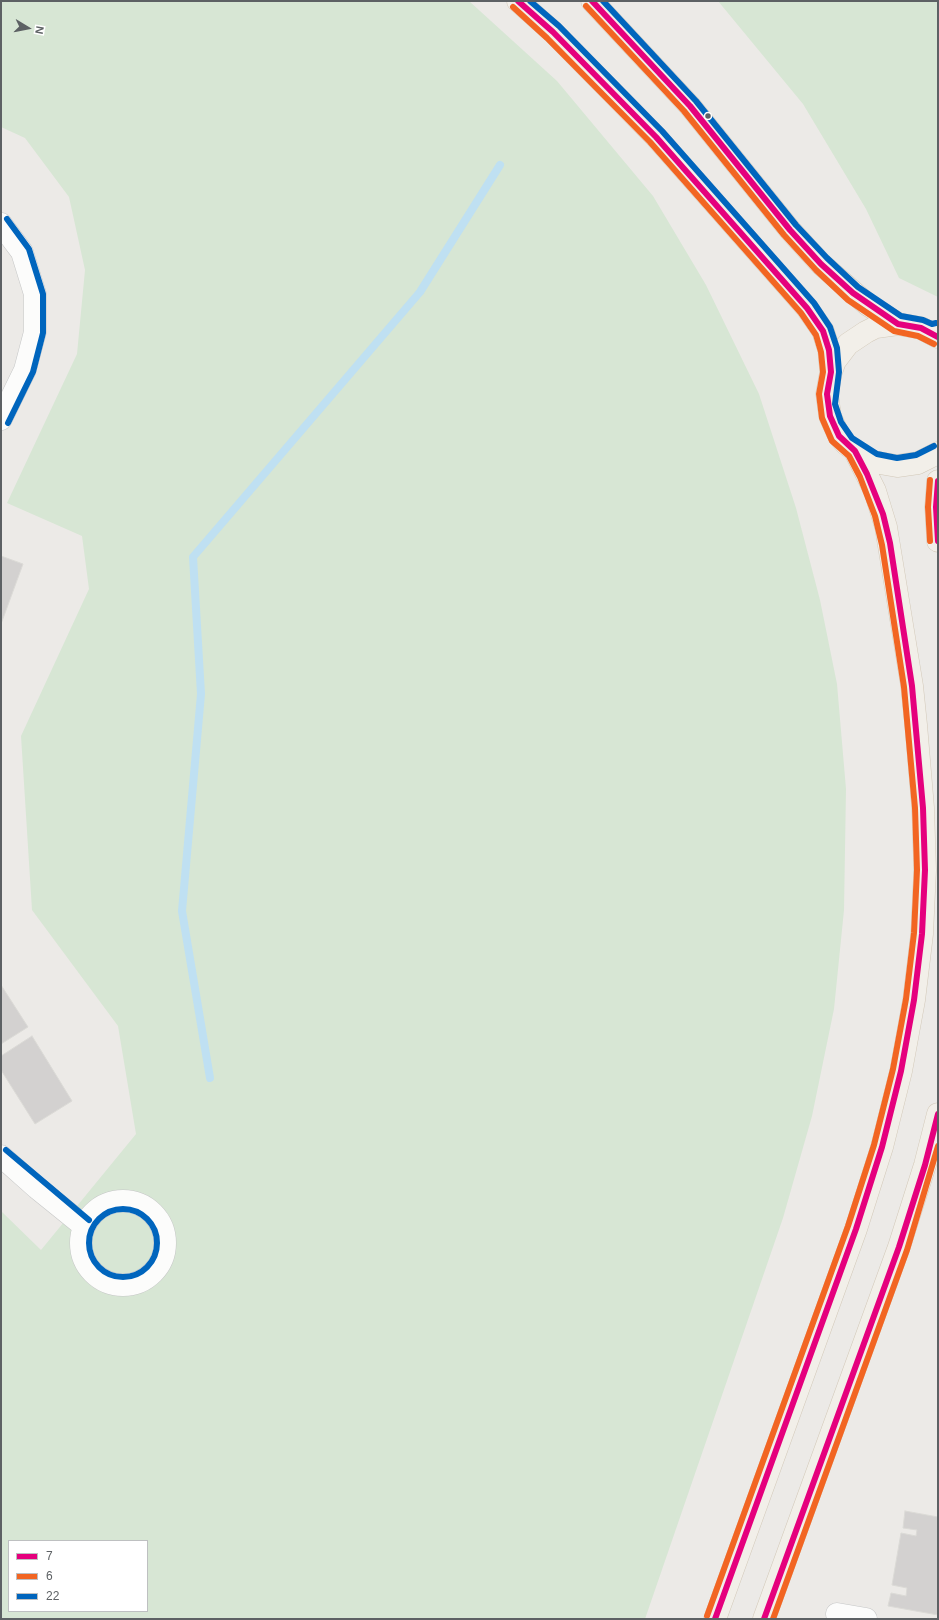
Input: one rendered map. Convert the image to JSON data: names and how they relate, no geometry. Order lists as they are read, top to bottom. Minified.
{"lines":["transit line 7","transit line 22","transit line 6"],"legend":["7","6","22"],"north":"right"}
